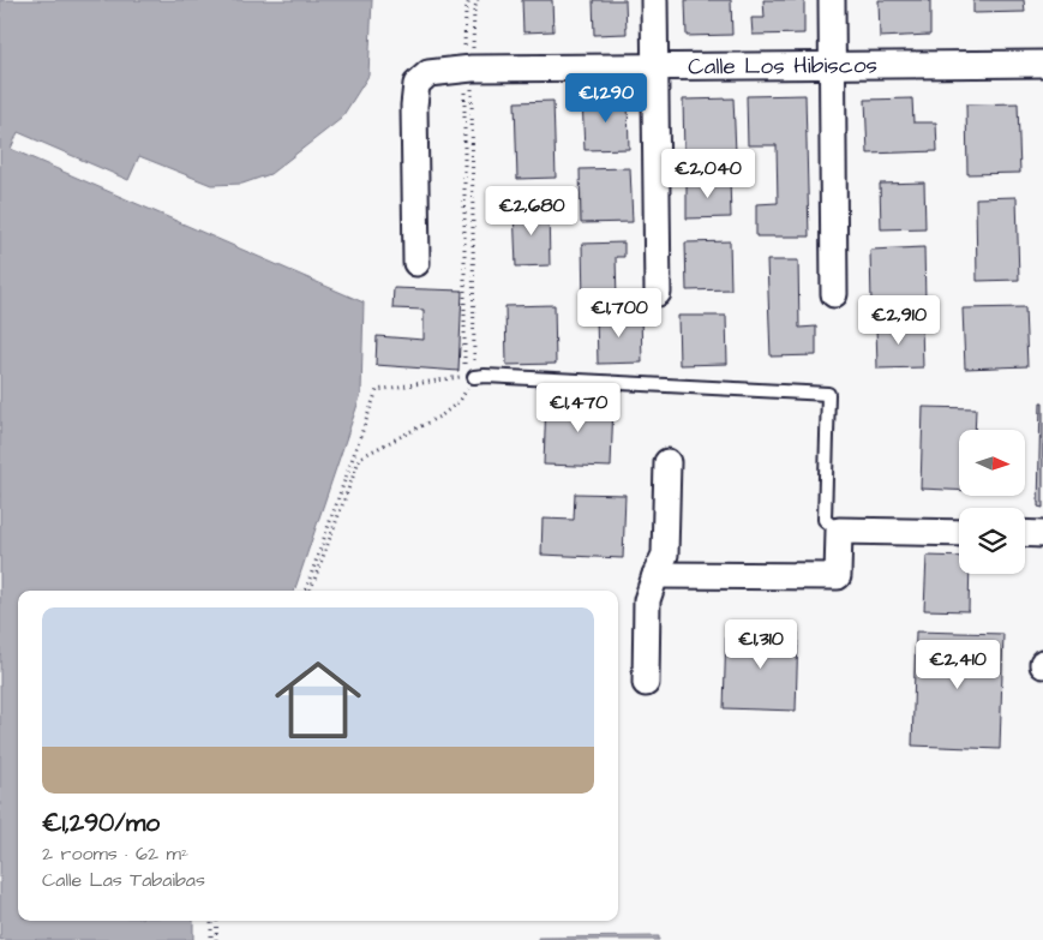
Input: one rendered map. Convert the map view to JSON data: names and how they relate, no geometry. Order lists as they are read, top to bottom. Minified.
{"streets":{"street":["Calle Los Hibiscos"]},"north":"right","page":{"price":["€1,290","€2,040","€2,680","€1,700","€2,910","€1,470","€1,310","€2,410"],"list":[{"name":"€1,290/mo","note":"2 rooms · 62 m² · Calle Las Tabaibas"}]}}
